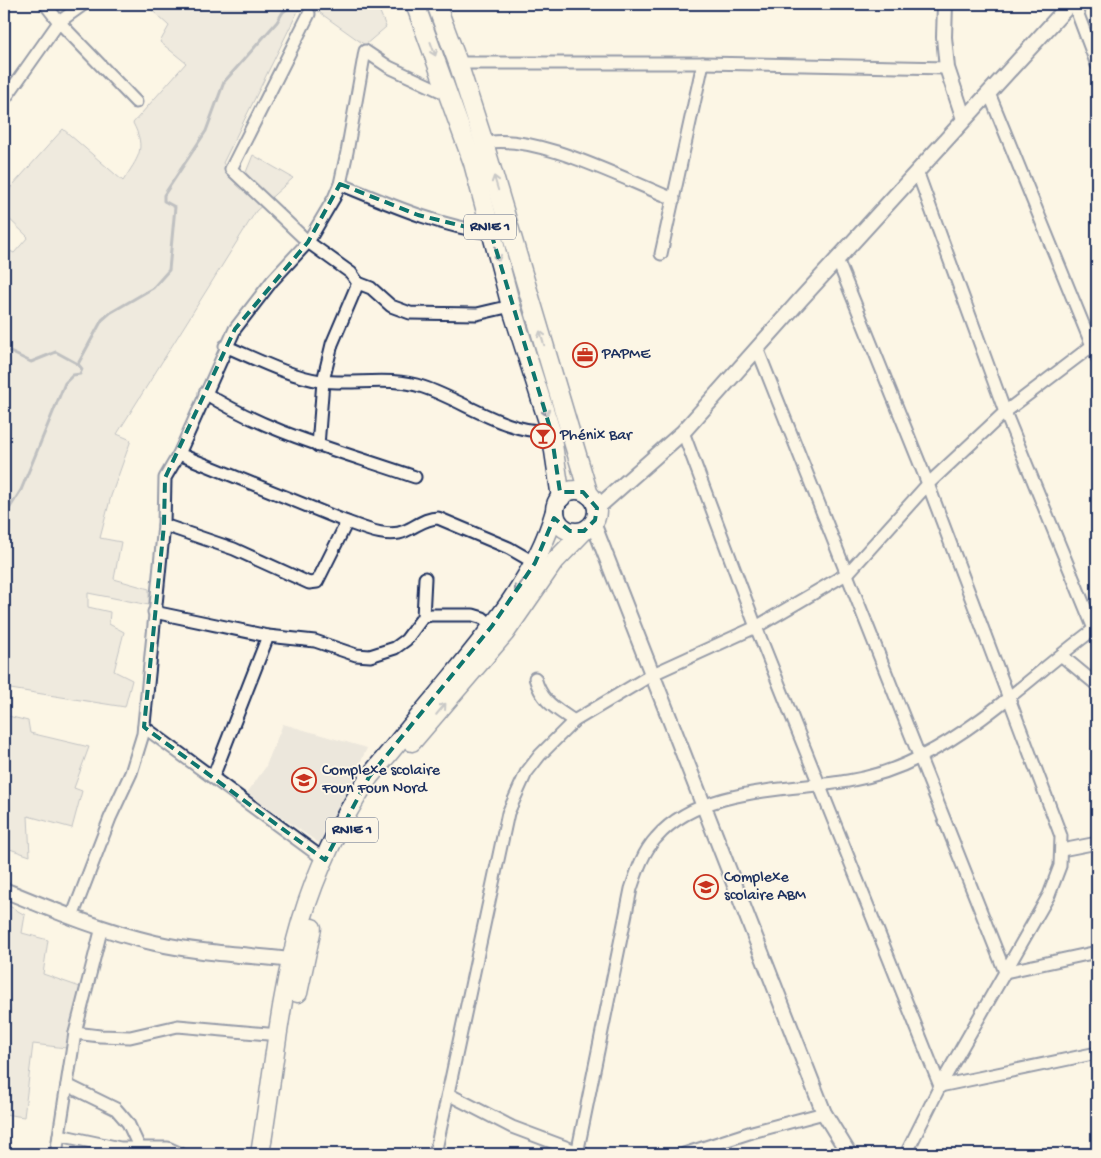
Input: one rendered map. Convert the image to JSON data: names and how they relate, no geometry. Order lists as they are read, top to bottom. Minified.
{"streets":{"highway":["RNIE 1"]},"places":{"office":["PAPME"],"bar":["Phénix Bar"],"school or university":["Complexe scolaire Foun Foun Nord","Complexe scolaire ABM"]}}
